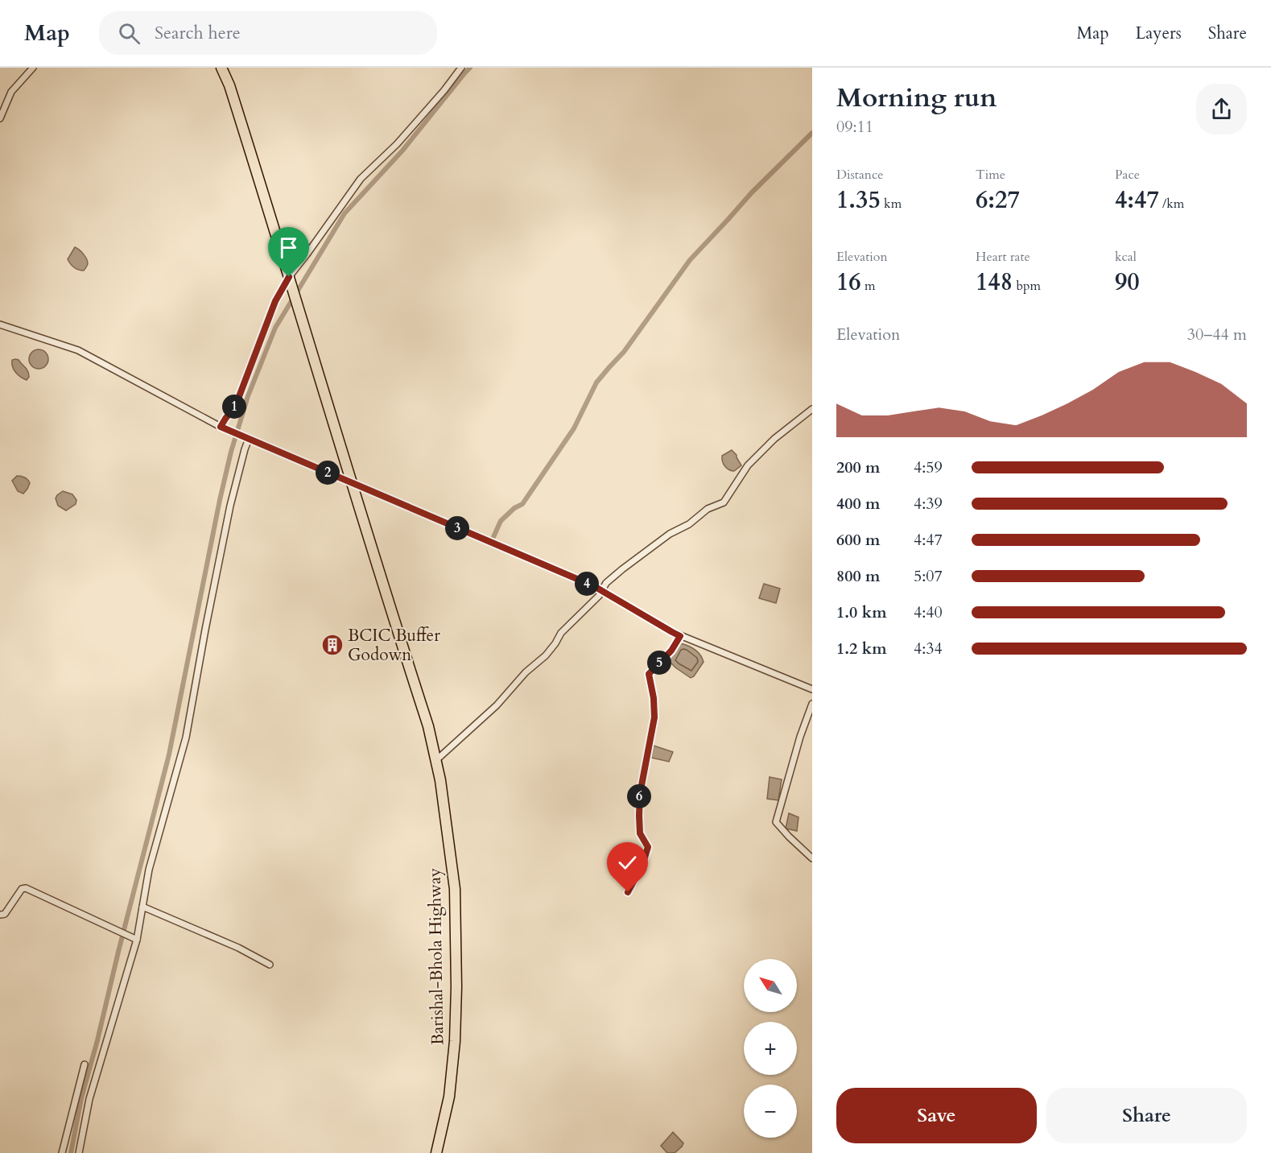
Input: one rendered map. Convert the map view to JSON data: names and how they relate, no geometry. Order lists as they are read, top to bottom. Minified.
{"streets":{"highway":["Barishal-Bhola Highway"]},"places":{"building":["BCIC Buffer Godown"]},"north":"top left","page":{"header":"Map","search":"Search here","nav":["Map","Layers","Share"],"heading":["Morning run","09:11"],"stats":[["Distance","1.35 km"],["Time","6:27"],["Pace","4:47 /km"],["Elevation","16 m"],["Heart rate","148 bpm"],["kcal","90"]],"chart":["Elevation","30–44 m"],"pins":["1","2","3","4","5","6"],"list":[{"name":"200 m","note":"4:59"},{"name":"400 m","note":"4:39"},{"name":"600 m","note":"4:47"},{"name":"800 m","note":"5:07"},{"name":"1.0 km","note":"4:40"},{"name":"1.2 km","note":"4:34"}],"map_buttons":["+","−"],"buttons":["Save","Share"]}}
